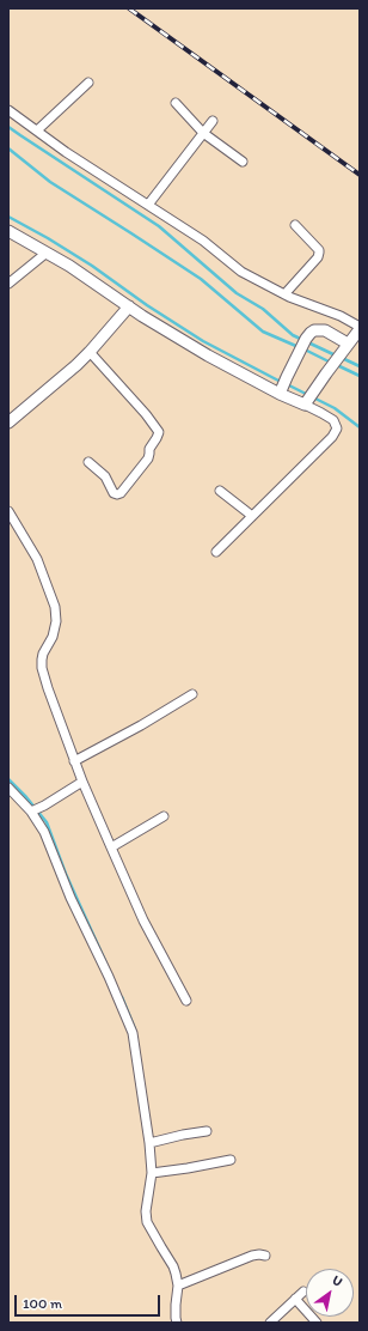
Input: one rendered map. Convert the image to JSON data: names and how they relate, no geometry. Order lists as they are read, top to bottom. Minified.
{"scale_bar":"100 m","north":"top right"}
